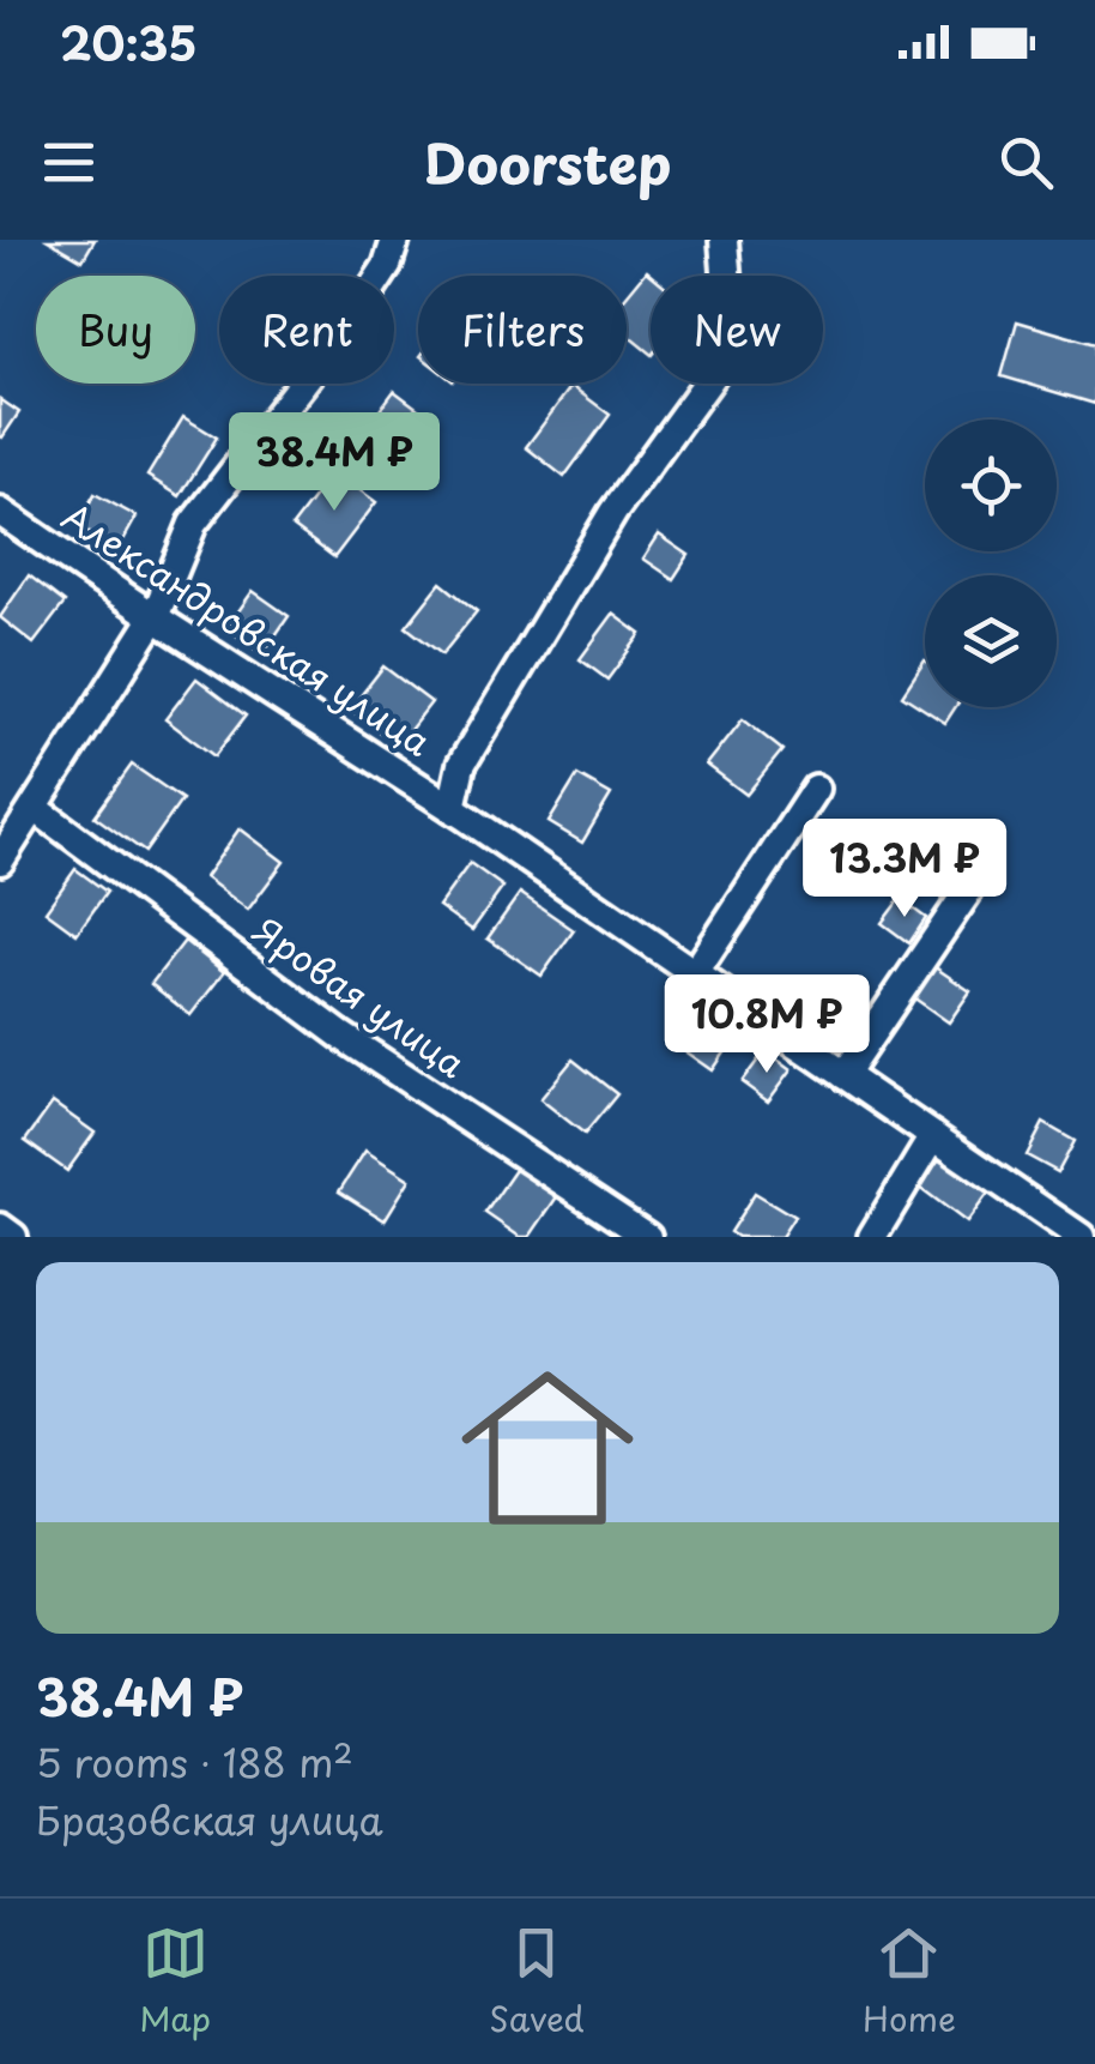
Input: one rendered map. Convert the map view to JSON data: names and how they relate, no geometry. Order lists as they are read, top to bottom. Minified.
{"streets":{"street":["Александровская улица","Яровая улица"]},"page":{"status":"20:35","header":"Doorstep","chip":["Buy","Rent","Filters","New"],"price":["38.4M ₽","13.3M ₽","10.8M ₽"],"list":[{"name":"38.4M ₽","note":"5 rooms · 188 m² · Бразовская улица"}],"tabs":["Map","Saved","Home"]}}
